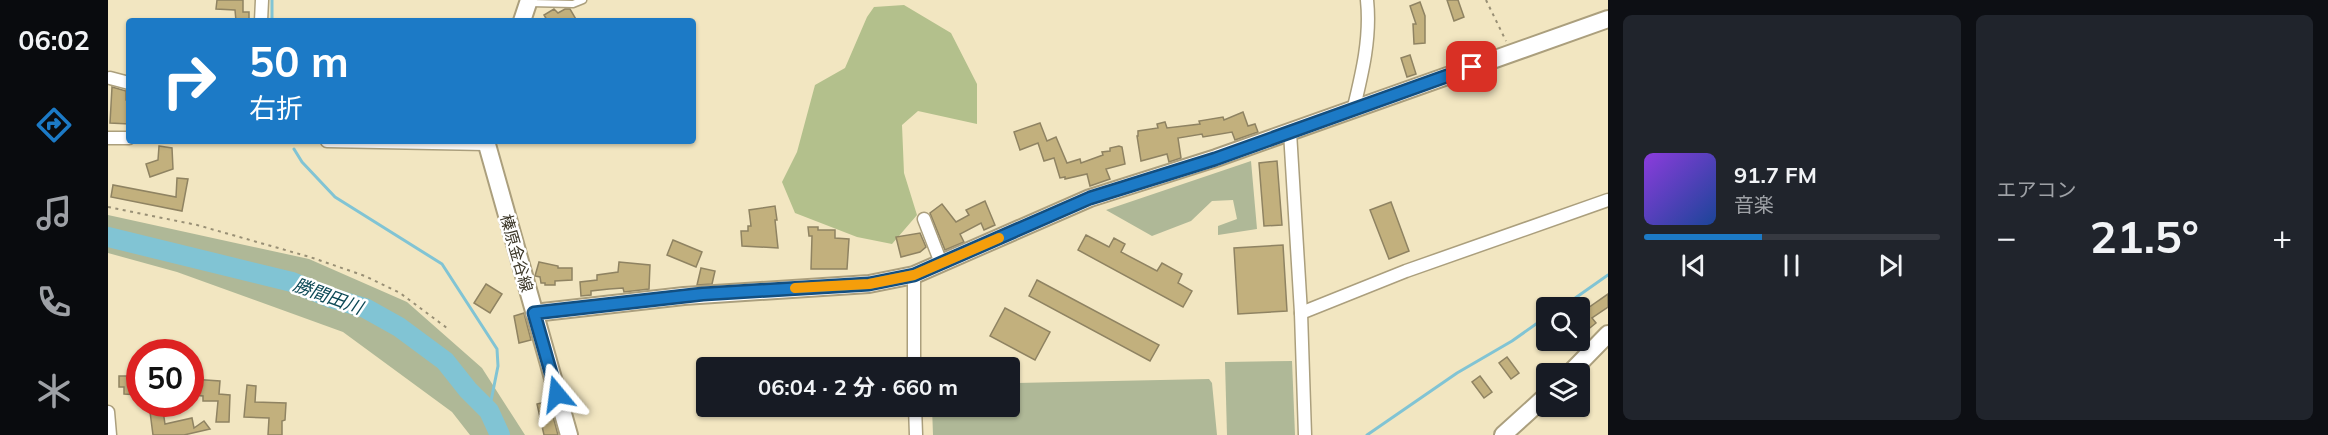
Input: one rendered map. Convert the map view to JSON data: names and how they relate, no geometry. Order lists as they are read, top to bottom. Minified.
{"streets":{"street":["榛原金谷線"]},"water":["勝間田川"],"page":{"tabs":"06:02","tile":"エアコン","turn":["50 m","右折"],"song":["91.7 FM","音楽"],"heat":["−","21.5°","+"],"limit":"50","trip":"06:04 · 2 分 · 660 m"}}
